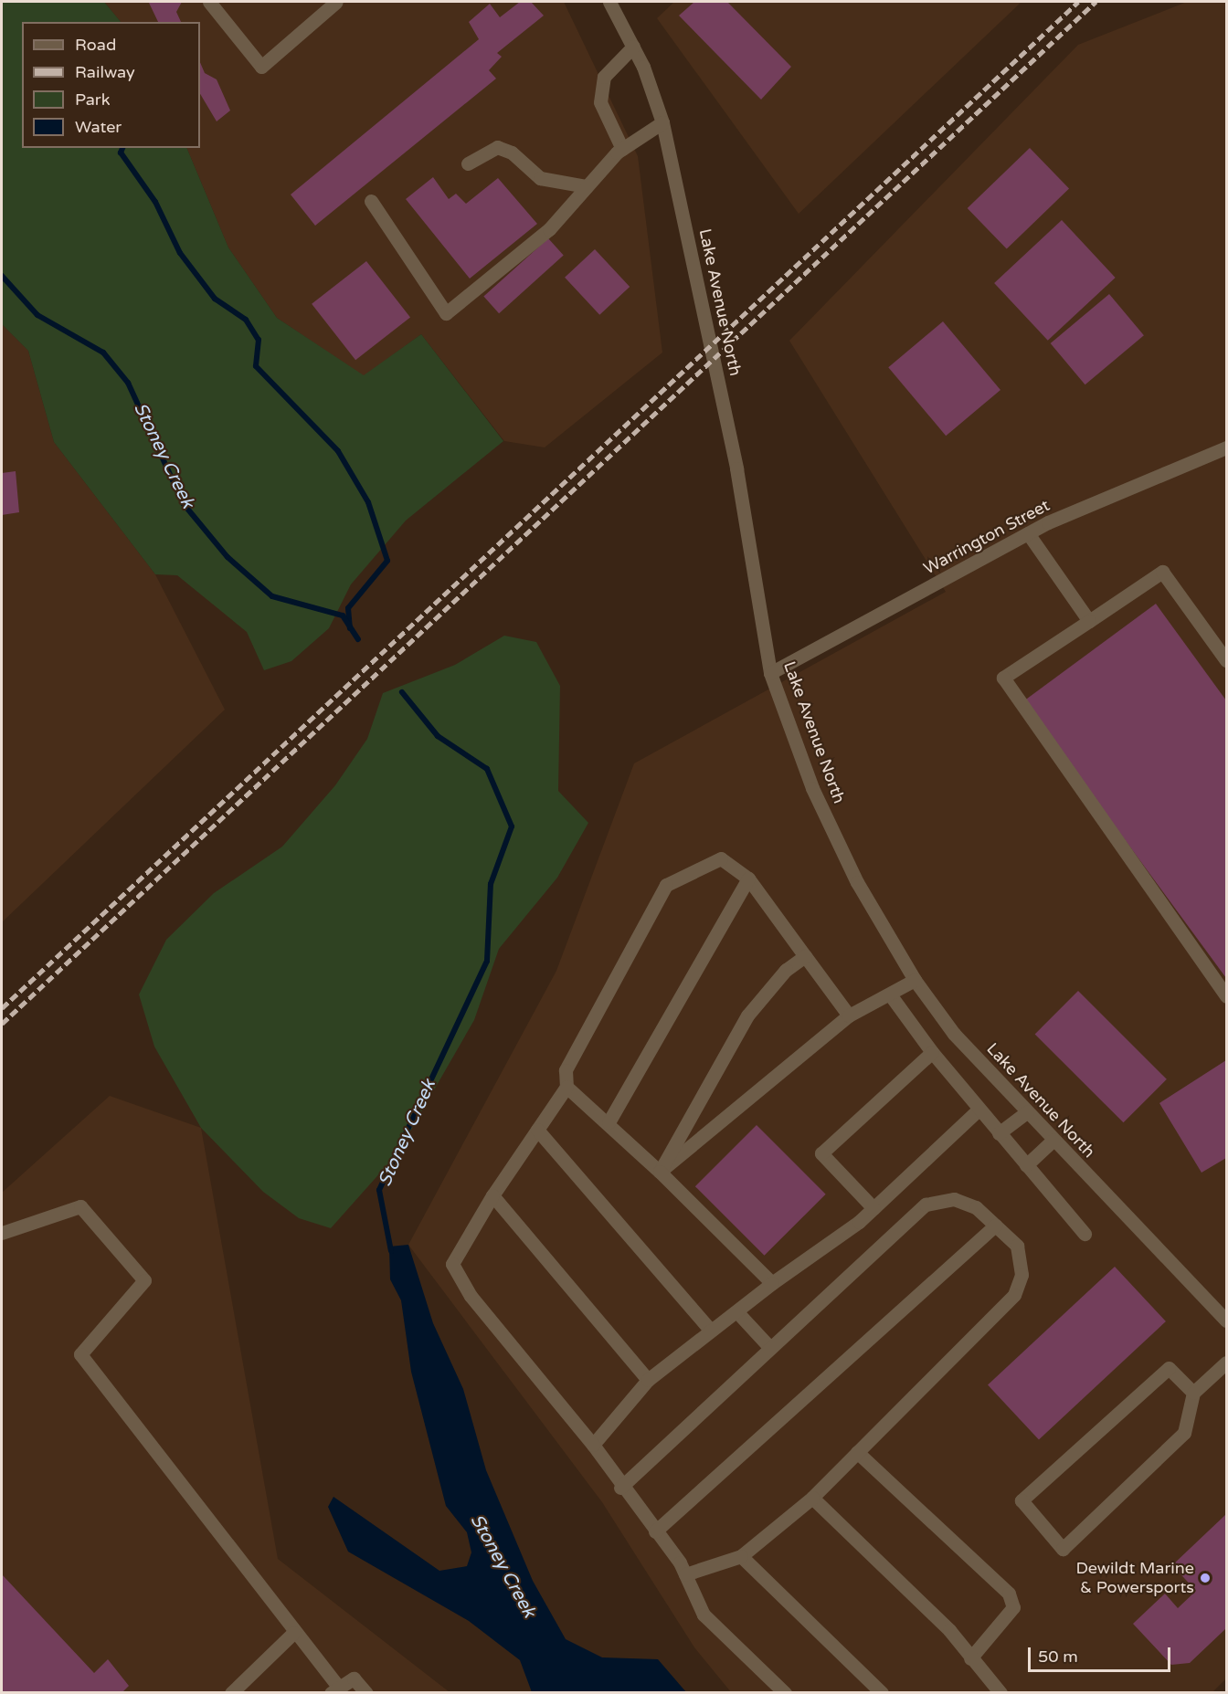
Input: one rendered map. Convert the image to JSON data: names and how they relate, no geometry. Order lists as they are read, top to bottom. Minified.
{"streets":{"street":["Lake Avenue North","Warrington Street"]},"crossings":[["Lake Avenue North","Warrington Street"]],"water":["Stoney Creek"],"places":["Dewildt Marine & Powersports"],"legend":["Road","Railway","Park","Water"],"scale_bar":"50 m"}
